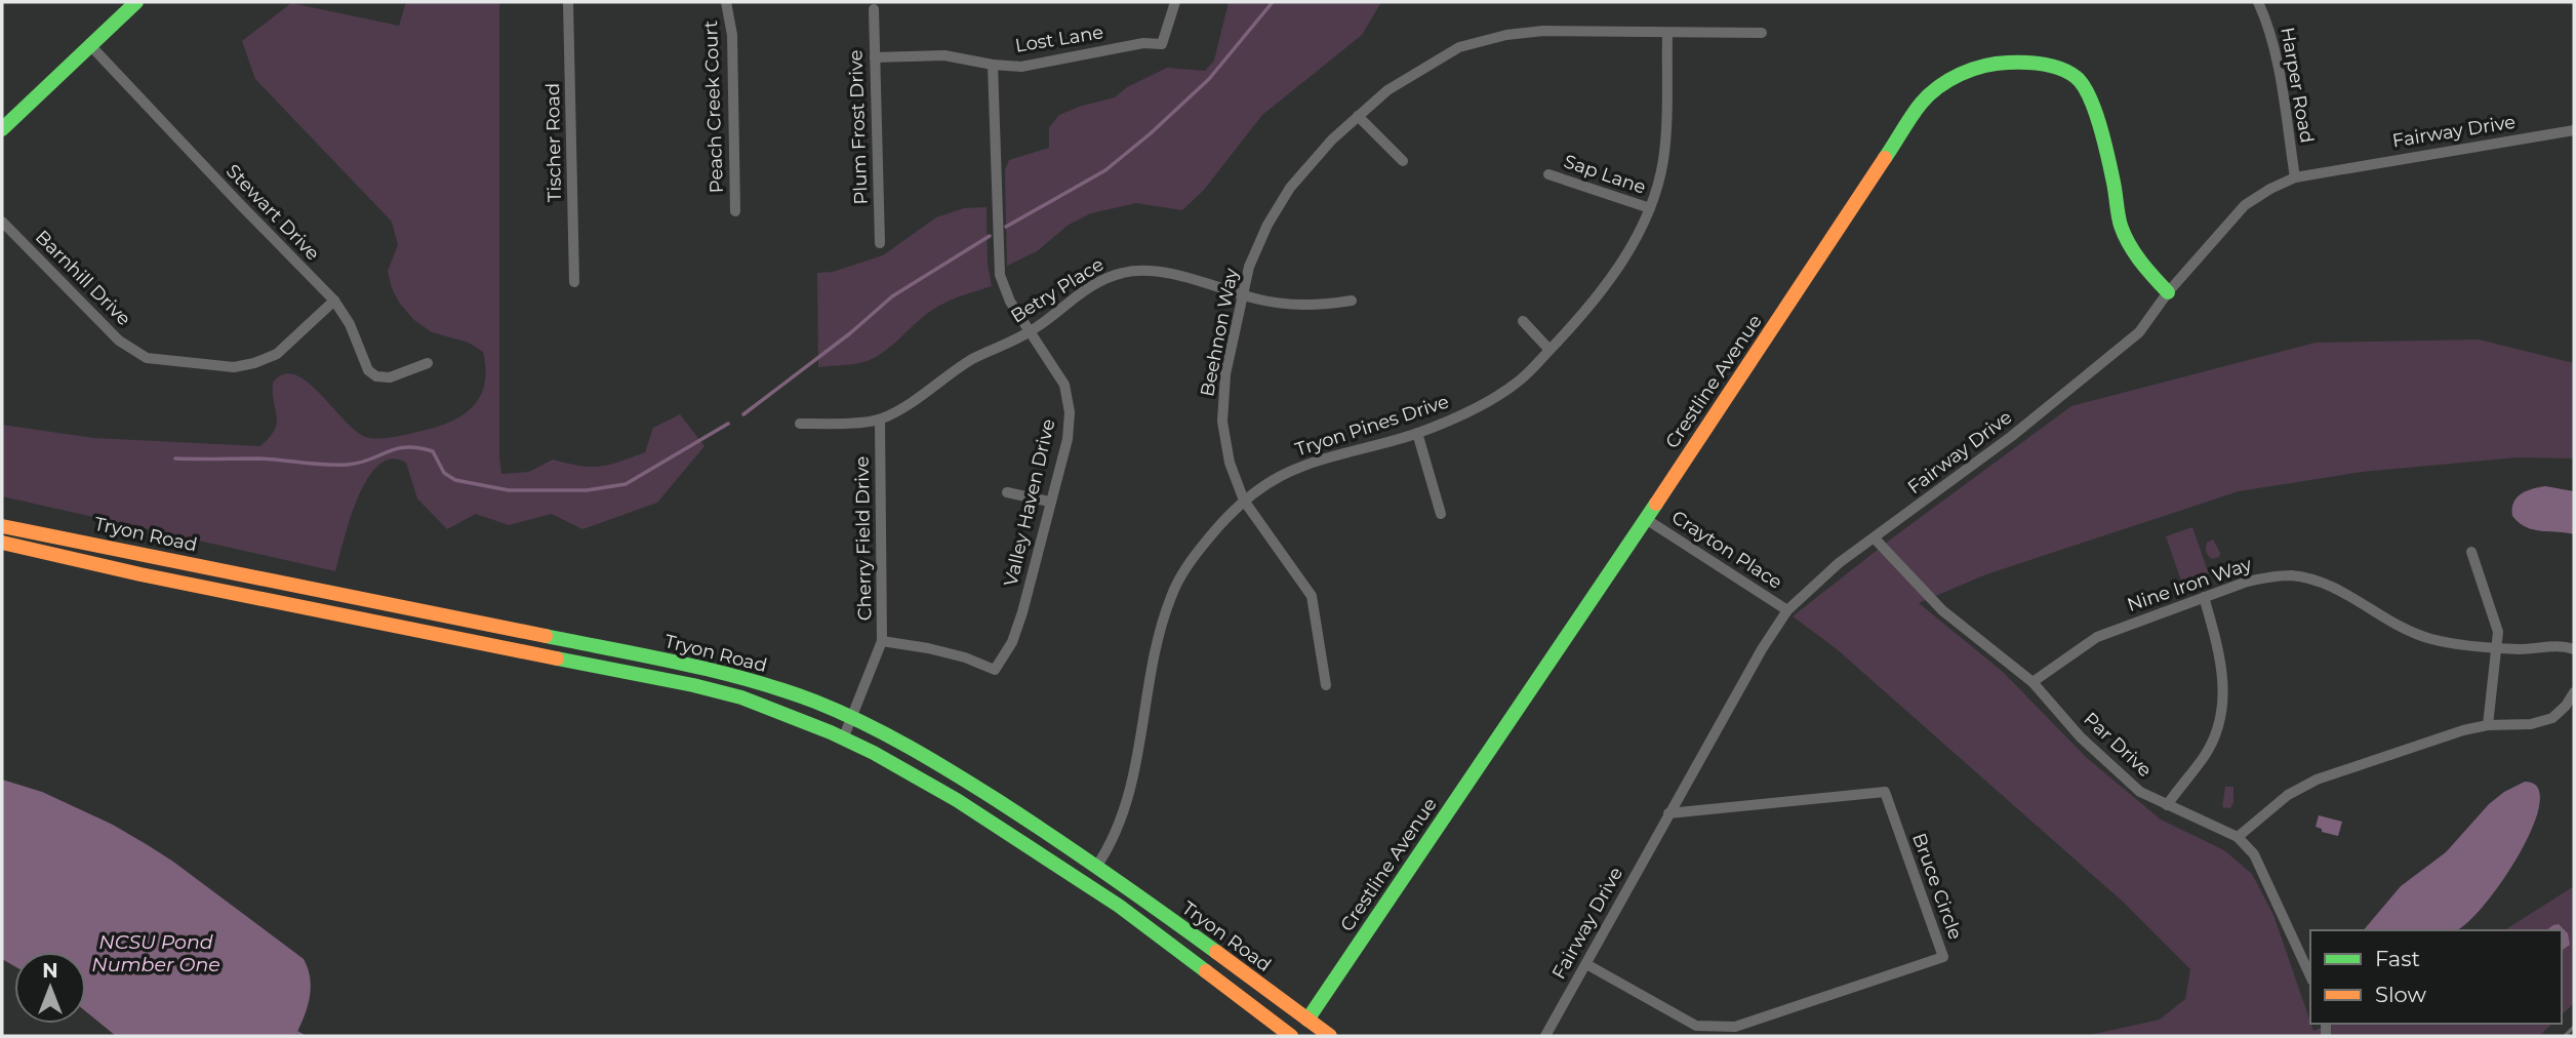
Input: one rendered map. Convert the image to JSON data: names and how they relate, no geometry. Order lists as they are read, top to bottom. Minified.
{"streets":{"main road":["Crestline Avenue","Tryon Road"],"street":["Lost Lane","Harper Road","Peach Creek Court","Plum Frost Drive","Fairway Drive","Tischer Road","Sap Lane","Stewart Drive","Barnhill Drive","Betry Place","Beehnon Way","Tryon Pines Drive","Valley Haven Drive","Cherry Field Drive","Crayton Place","Nine Iron Way","Par Drive","Bruce Circle"]},"crossings":[["Lost Lane","Plum Frost Drive"],["Lost Lane","Valley Haven Drive"],["Harper Road","Fairway Drive"],["Fairway Drive","Crestline Avenue"],["Fairway Drive","Crayton Place"],["Fairway Drive","Par Drive"],["Fairway Drive","Bruce Circle"],["Sap Lane","Tryon Pines Drive"],["Stewart Drive","Barnhill Drive"],["Betry Place","Beehnon Way"],["Betry Place","Valley Haven Drive"],["Betry Place","Cherry Field Drive"],["Beehnon Way","Tryon Pines Drive"],["Crestline Avenue","Tryon Road"],["Crestline Avenue","Crayton Place"],["Tryon Pines Drive","Tryon Road"],["Valley Haven Drive","Cherry Field Drive"],["Tryon Road","Cherry Field Drive"],["Nine Iron Way","Par Drive"]],"water":["NCSU Pond Number One"],"legend":["Fast","Slow"],"north":"top"}
